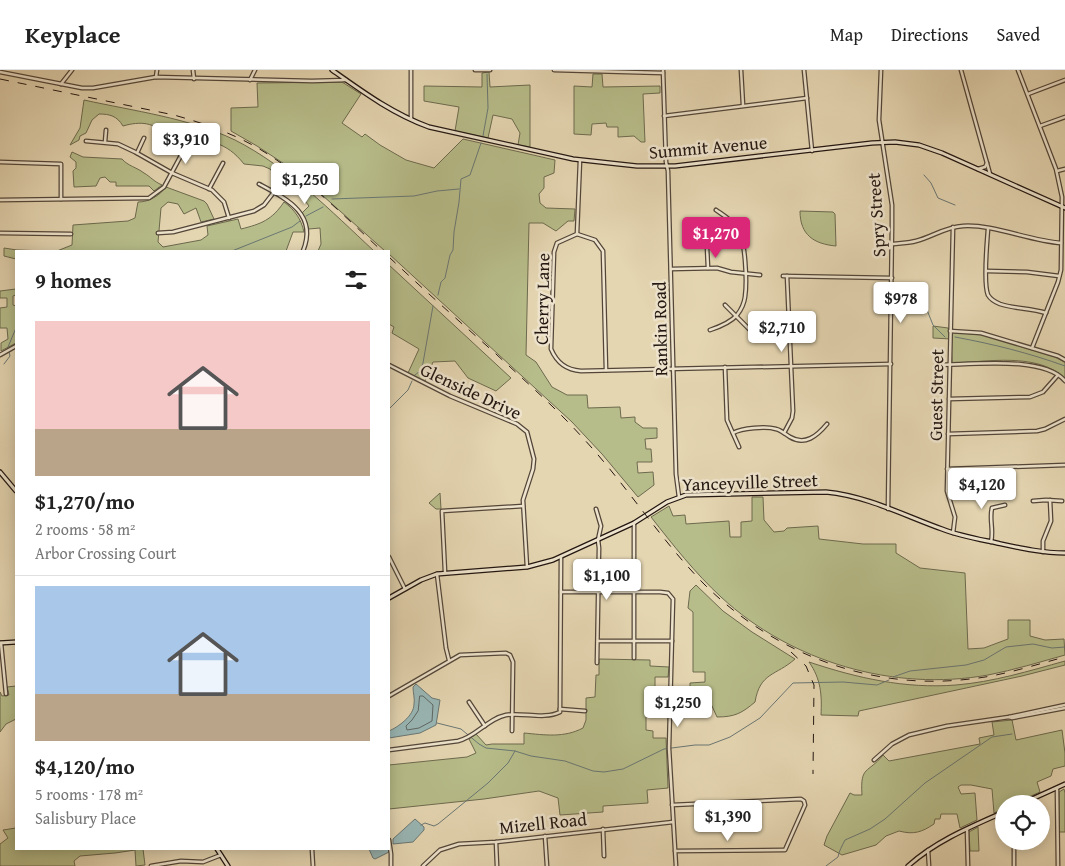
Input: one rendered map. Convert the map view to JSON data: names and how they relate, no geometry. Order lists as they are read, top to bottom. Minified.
{"streets":{"main road":["Summit Avenue","Yanceyville Street"],"street":["Spry Street","Cherry Lane","Rankin Road","Glenside Drive","Guest Street","Mizell Road"]},"crossings":[["Summit Avenue","Spry Street"],["Summit Avenue","Rankin Road"],["Spry Street","Cherry Lane"],["Spry Street","Yanceyville Street"],["Cherry Lane","Rankin Road"],["Rankin Road","Yanceyville Street"],["Glenside Drive","Yanceyville Street"],["Guest Street","Yanceyville Street"]],"page":{"header":"Keyplace","nav":["Map","Directions","Saved"],"price":["$3,910","$1,250","$1,270","$978","$2,710","$4,120","$1,100","$1,250","$1,390"],"heading":"9 homes","list":[{"name":"$1,270/mo","note":"2 rooms · 58 m² · Arbor Crossing Court"},{"name":"$4,120/mo","note":"5 rooms · 178 m² · Salisbury Place"}]}}
